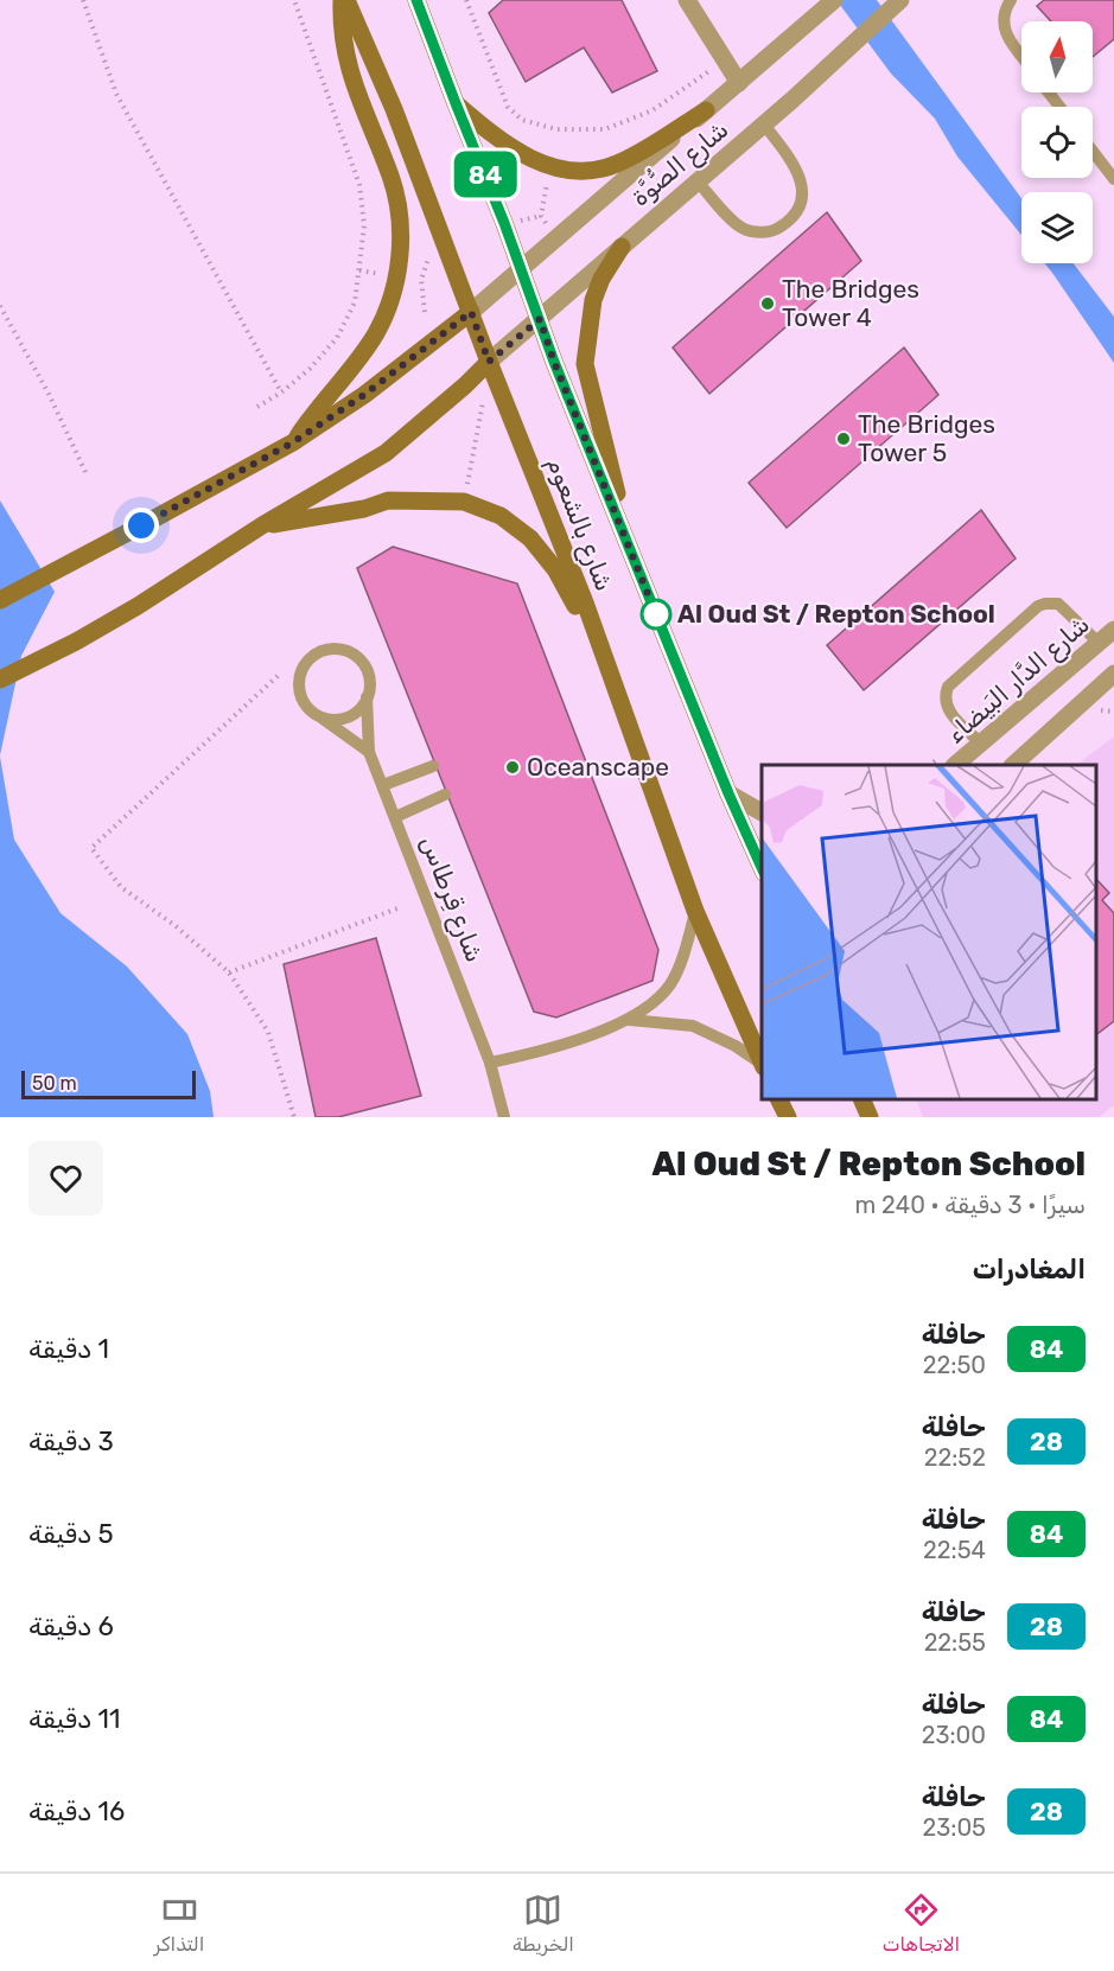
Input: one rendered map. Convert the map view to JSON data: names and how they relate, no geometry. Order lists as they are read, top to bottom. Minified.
{"streets":{"main road":["شارع بالشعوم"],"street":["شارع الصُّوَّة","شارع الدَّار البَيضاء"],"lane":["شارع قِرطاس"]},"crossings":[["شارع الصُّوَّة","شارع بالشعوم"]],"places":["The Bridges Tower 4","The Bridges Tower 5","Al Oud St / Repton School","Oceanscape"],"lines":["bus line 84"],"scale_bar":"50 m","north":"top","page":{"on_map":"84","scale":"50 m","heading":[["Al Oud St / Repton School","سيرًا · 3 دقيقة · 240 m"],"المغادرات"],"list":[{"mark":"84","name":"حافلة","note":"22:50","value":"1 دقيقة"},{"mark":"28","name":"حافلة","note":"22:52","value":"3 دقيقة"},{"mark":"84","name":"حافلة","note":"22:54","value":"5 دقيقة"},{"mark":"28","name":"حافلة","note":"22:55","value":"6 دقيقة"},{"mark":"84","name":"حافلة","note":"23:00","value":"11 دقيقة"},{"mark":"28","name":"حافلة","note":"23:05","value":"16 دقيقة"}],"tabs":["الاتجاهات","الخريطة","التذاكر"]}}
